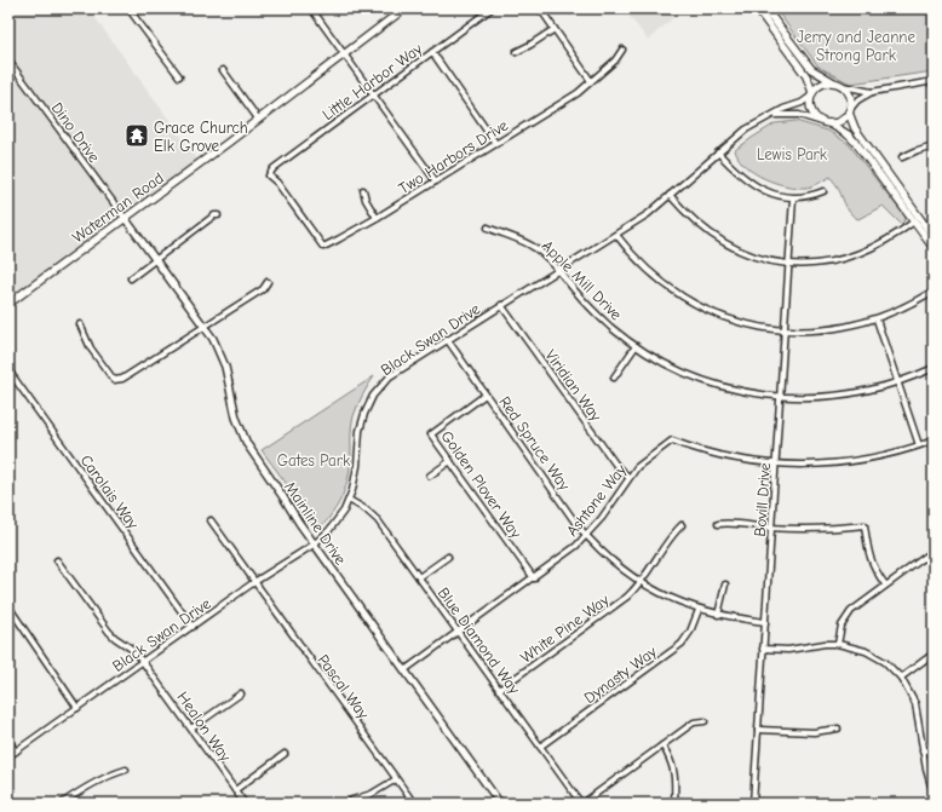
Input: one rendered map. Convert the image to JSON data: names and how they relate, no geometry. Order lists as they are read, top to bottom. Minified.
{"streets":{"main road":["Waterman Road"],"street":["Little Harbor Way","Dino Drive","Two Harbors Drive","Apple Mill Drive","Black Swan Drive","Viridian Way","Red Spruce Way","Golden Plover Way","Carolais Way","Ashtone Way","Bovill Drive","Mainline Drive","White Pine Way","Blue Diamond Way","Dynasty Way","Pascal Way","Healon Way"]},"crossings":[["Little Harbor Way","Two Harbors Drive"],["Dino Drive","Waterman Road"],["Dino Drive","Mainline Drive"],["Waterman Road","Mainline Drive"],["Apple Mill Drive","Black Swan Drive"],["Apple Mill Drive","Bovill Drive"],["Black Swan Drive","Viridian Way"],["Black Swan Drive","Red Spruce Way"],["Black Swan Drive","Carolais Way"],["Black Swan Drive","Mainline Drive"],["Black Swan Drive","Blue Diamond Way"],["Black Swan Drive","Pascal Way"],["Black Swan Drive","Healon Way"],["Viridian Way","Ashtone Way"],["Red Spruce Way","Golden Plover Way"],["Red Spruce Way","Ashtone Way"],["Red Spruce Way","Bovill Drive"],["Red Spruce Way","White Pine Way"],["Red Spruce Way","Dynasty Way"],["Golden Plover Way","Ashtone Way"],["Ashtone Way","Bovill Drive"],["Ashtone Way","Mainline Drive"],["Ashtone Way","Blue Diamond Way"],["White Pine Way","Blue Diamond Way"],["Blue Diamond Way","Dynasty Way"]],"parks":["Jerry and Jeanne Strong Park","Lewis Park","Gates Park"],"places":{"temple":["Grace Church Elk Grove"]}}
